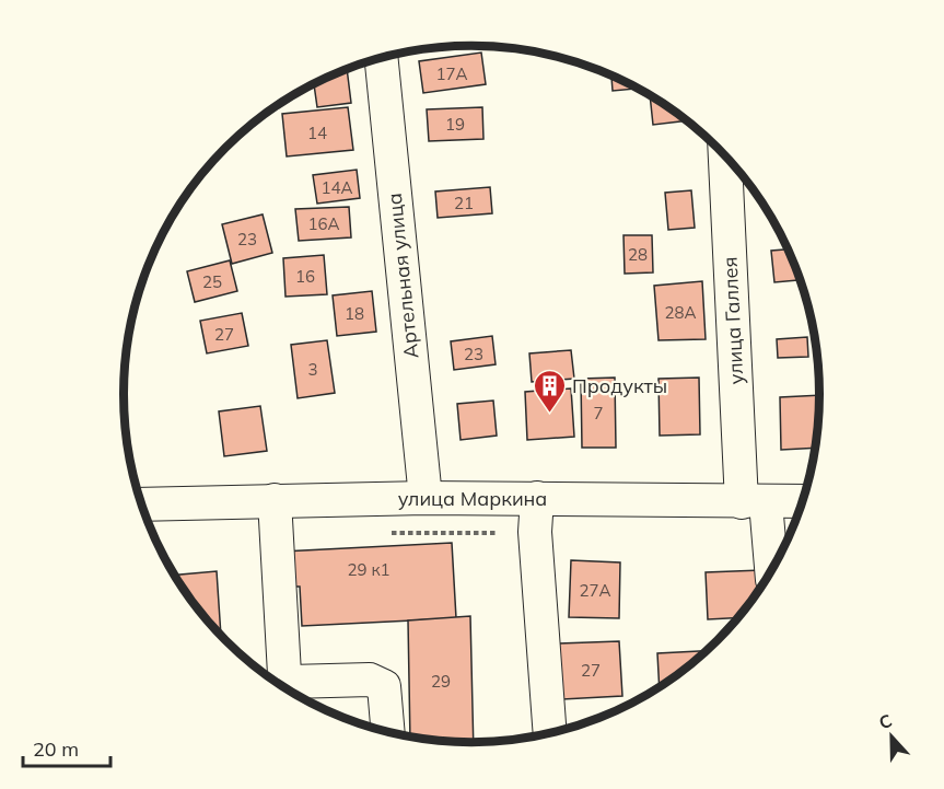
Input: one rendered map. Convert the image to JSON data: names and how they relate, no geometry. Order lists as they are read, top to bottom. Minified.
{"streets":{"street":["Артельная улица","улица Галлея","улица Маркина"]},"crossings":[["Артельная улица","улица Маркина"],["улица Галлея","улица Маркина"]],"places":{"building":["Продукты"]},"house_numbers":["17А","19","14","14А","21","16А","23","28","16","25","28А","18","27","23","3","7","29 к1","27А","27","29"],"scale_bar":"20 m","north":"top"}
